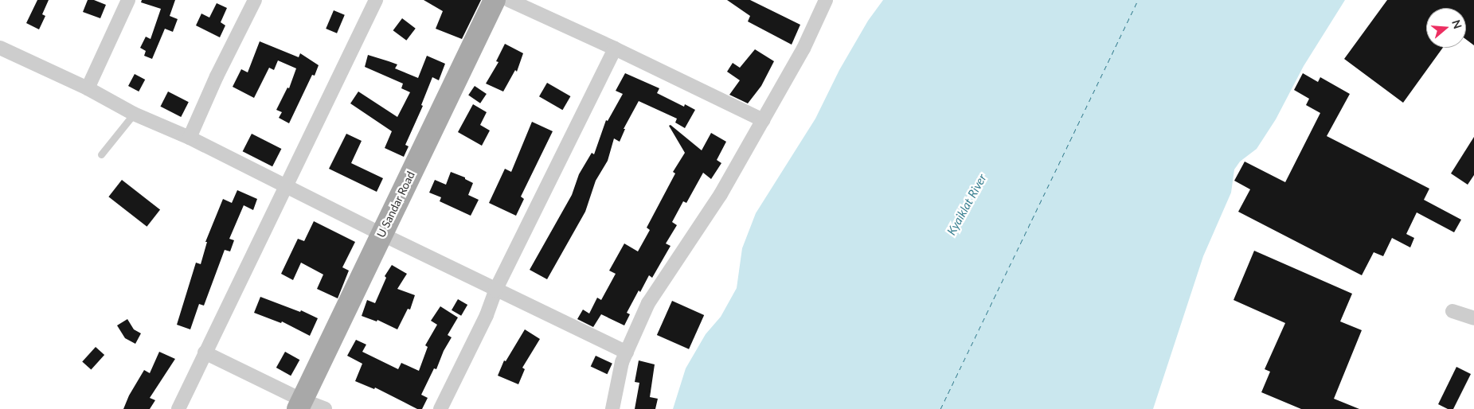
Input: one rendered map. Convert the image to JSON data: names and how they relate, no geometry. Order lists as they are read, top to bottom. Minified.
{"streets":{"main road":["U Sandar Road"]},"water":["Kyaiklat River"],"north":"right"}
